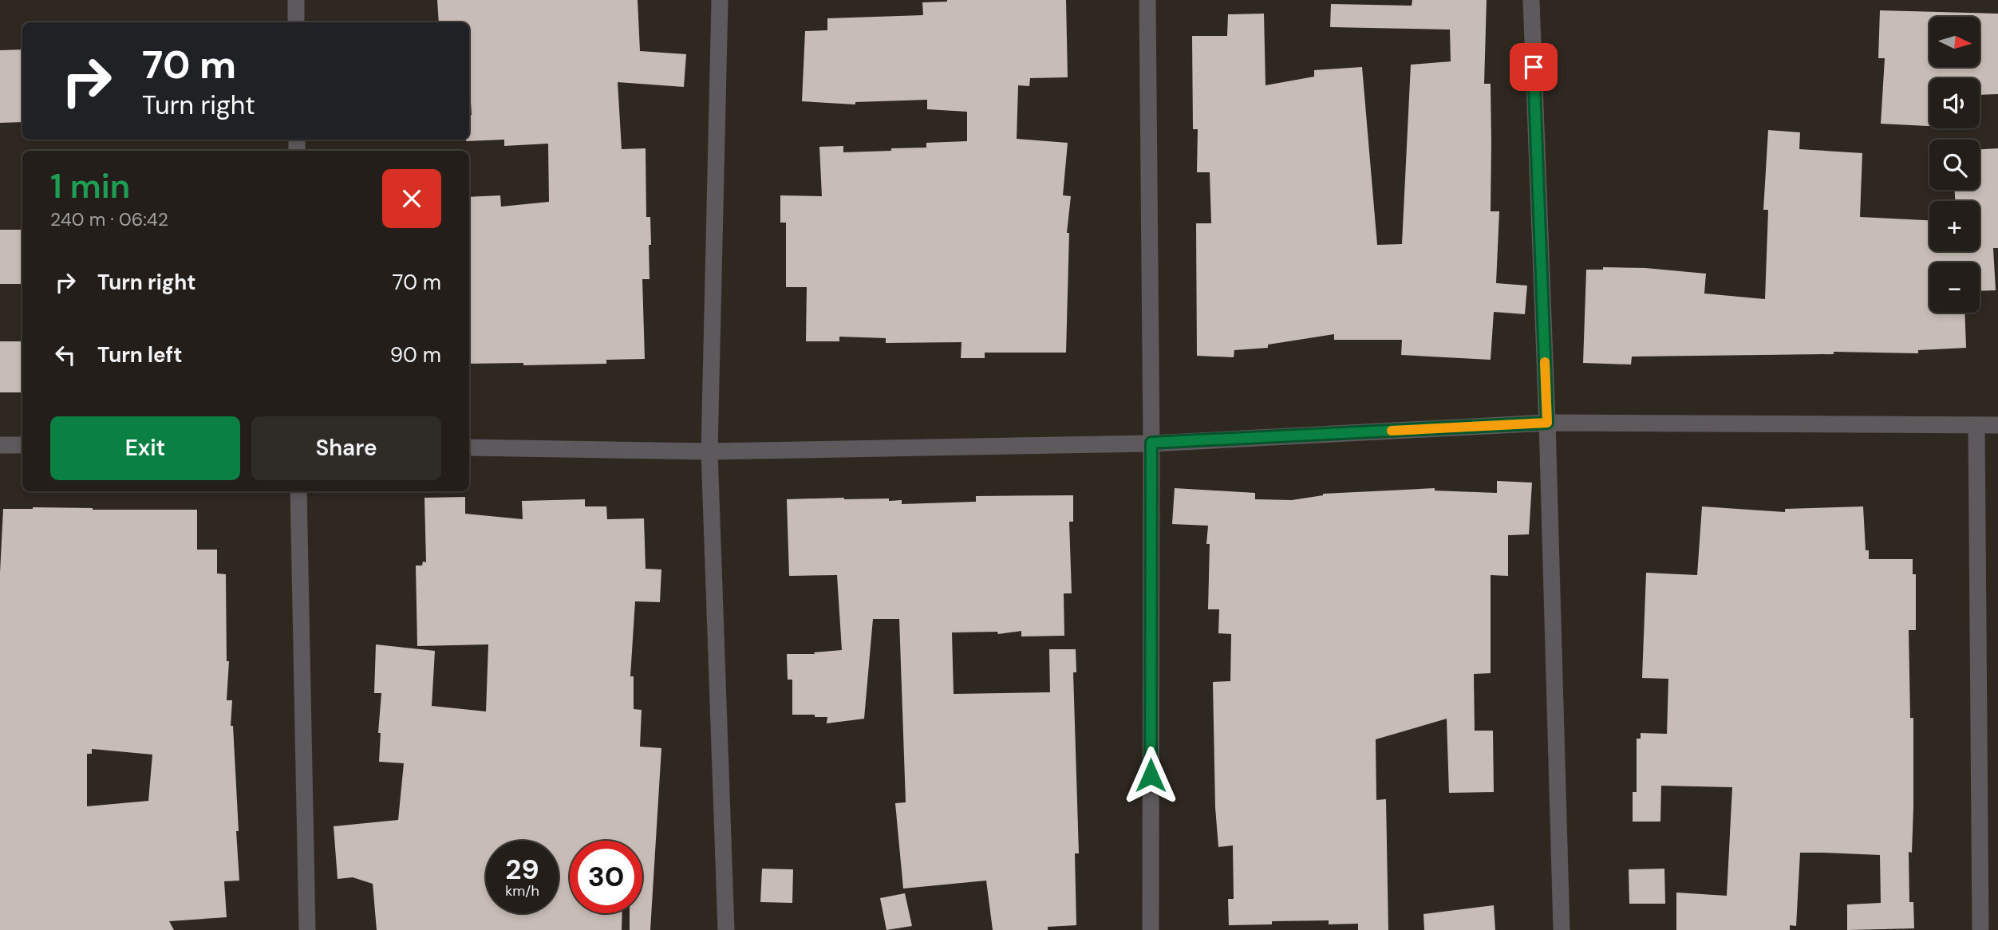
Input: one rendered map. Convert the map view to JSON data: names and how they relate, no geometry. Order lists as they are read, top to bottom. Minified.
{"north":"right","page":{"map_buttons":["+","−"],"turn":["70 m","Turn right"],"heading":["1 min","240 m · 06:42"],"list":[{"name":"Turn right","value":"70 m"},{"name":"Turn left","value":"90 m"}],"buttons":["Exit","Share"],"speed":"29 km/h","limit":"30"}}
